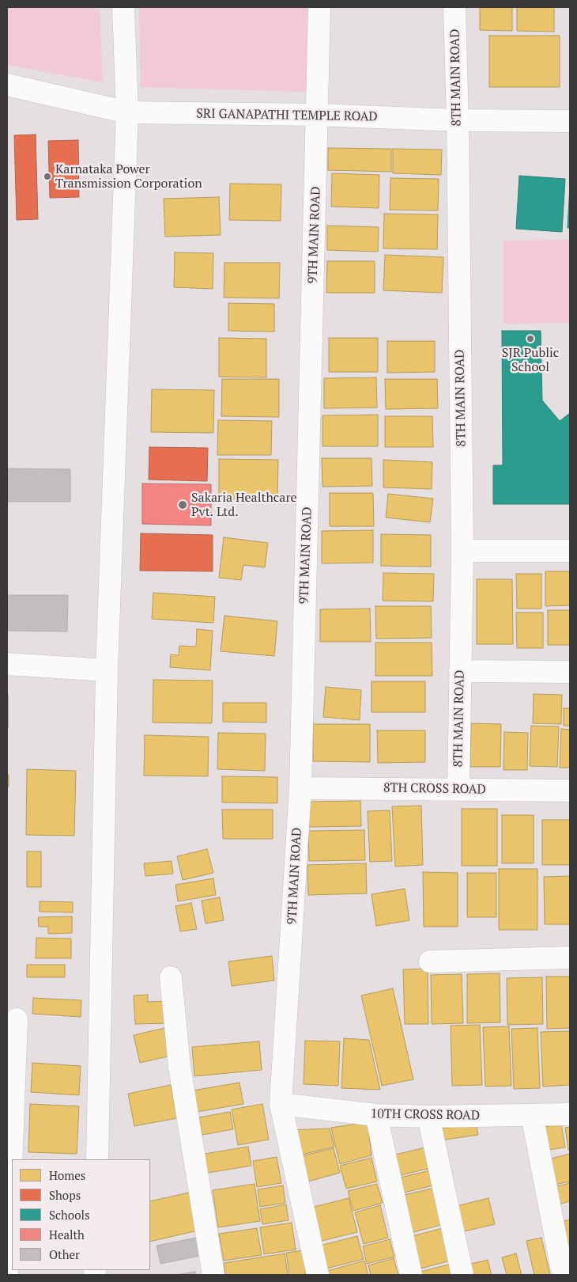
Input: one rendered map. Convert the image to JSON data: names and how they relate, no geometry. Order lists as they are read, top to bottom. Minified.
{"streets":{"street":["8TH MAIN ROAD","SRI GANAPATHI TEMPLE ROAD","9TH MAIN ROAD","8TH CROSS ROAD","10TH CROSS ROAD"]},"crossings":[["8TH MAIN ROAD","SRI GANAPATHI TEMPLE ROAD"],["8TH MAIN ROAD","8TH CROSS ROAD"],["SRI GANAPATHI TEMPLE ROAD","9TH MAIN ROAD"],["9TH MAIN ROAD","8TH CROSS ROAD"],["9TH MAIN ROAD","10TH CROSS ROAD"]],"places":["Karnataka Power Transmission Corporation","SJR Public School","Sakaria Healthcare Pvt. Ltd."],"legend":["Homes","Shops","Schools","Health","Other"]}
